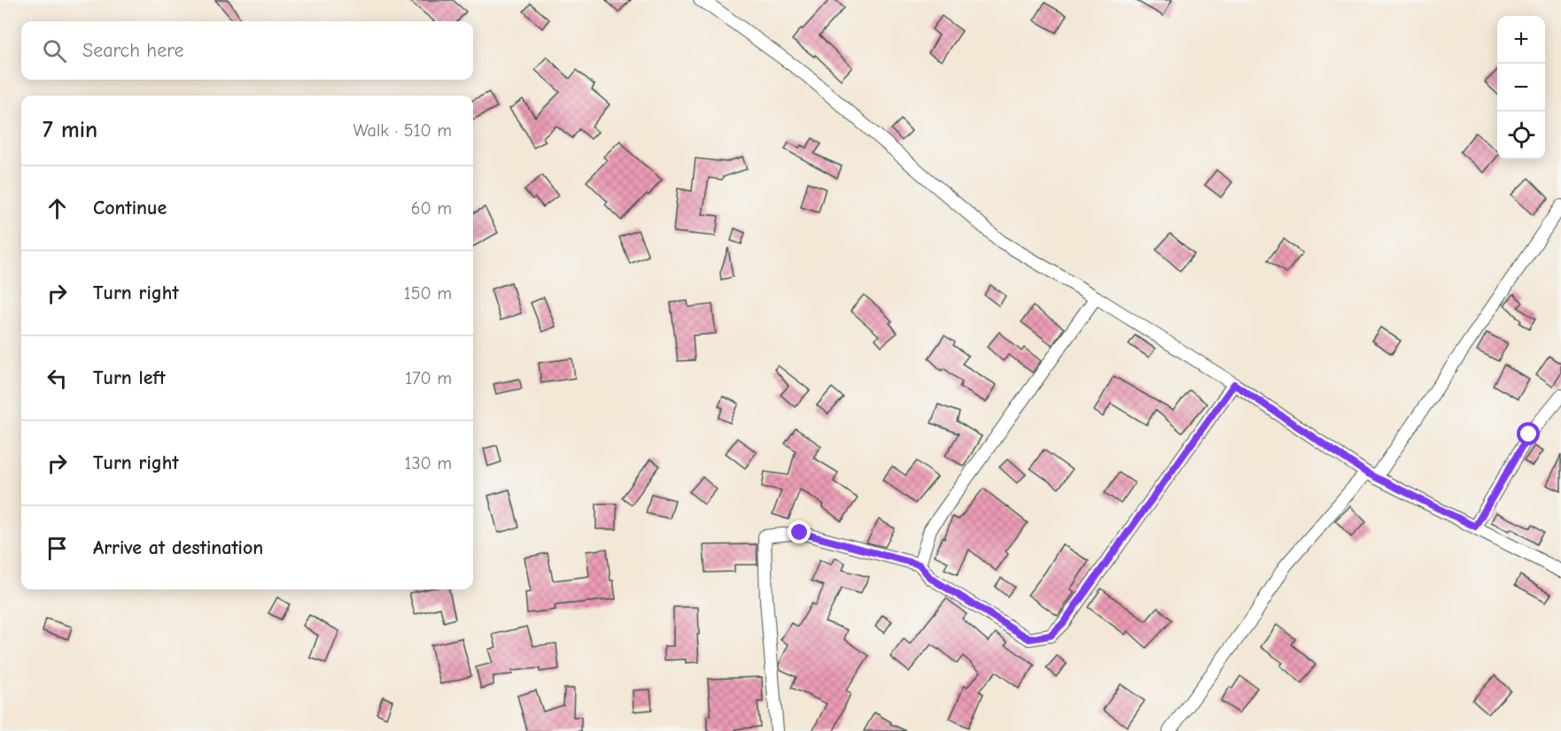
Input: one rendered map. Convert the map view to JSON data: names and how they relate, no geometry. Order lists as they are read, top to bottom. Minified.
{"page":{"map_buttons":["+","−"],"search":"Search here","heading":["7 min","Walk · 510 m"],"list":[["Continue","60 m"],["Turn right","150 m"],["Turn left","170 m"],["Turn right","130 m"],"Arrive at destination"]}}
